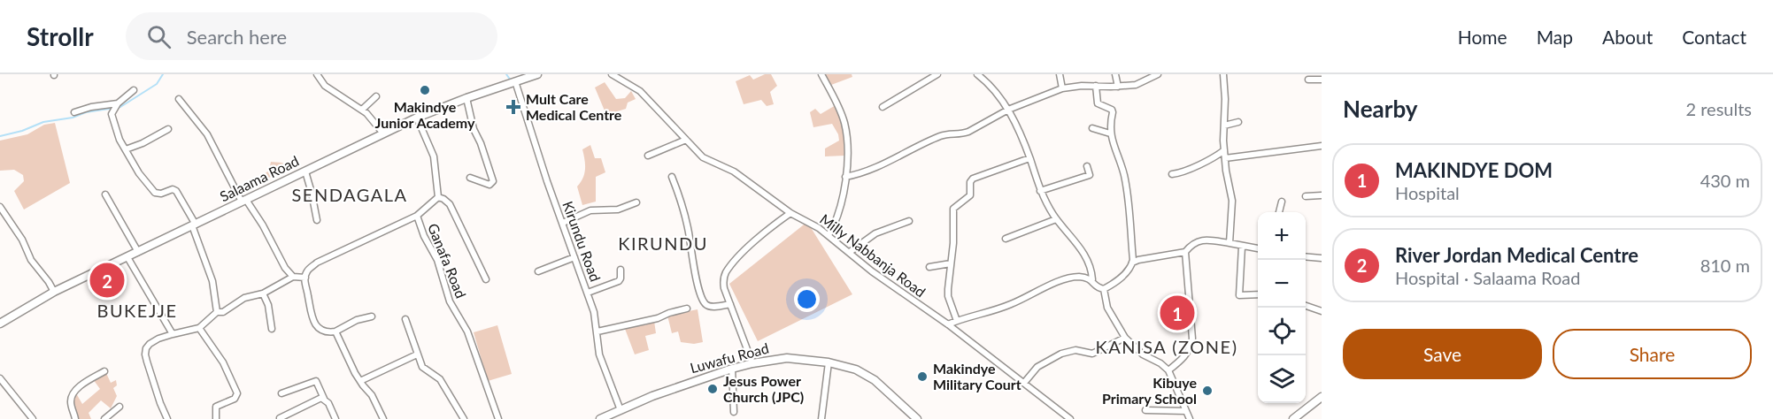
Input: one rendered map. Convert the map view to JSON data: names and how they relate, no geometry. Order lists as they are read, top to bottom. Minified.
{"streets":{"main road":["Salaama Road","Luwafu Road"],"street":["Kirundu Road","Milly Nabbanja Road","Ganafa Road"]},"crossings":[["Salaama Road","Kirundu Road"],["Kirundu Road","Luwafu Road"]],"districts":["SENDAGALA","KIRUNDU","BUKEJJE","KANISA (ZONE)"],"places":{"other":["Makindye Junior Academy","Makindye Military Court","Jesus Power Church (JPC)","Kibuye Primary School"],"health":["Mult Care Medical Centre"]},"page":{"header":"Strollr","search":"Search here","nav":["Home","Map","About","Contact"],"heading":["Nearby","2 results"],"list":[{"mark":"1","name":"MAKINDYE DOM","note":"Hospital","value":"430 m"},{"mark":"2","name":"River Jordan Medical Centre","note":"Hospital · Salaama Road","value":"810 m"}],"map_buttons":["+","−"],"pins":["2","1"],"buttons":["Save","Share"]}}
